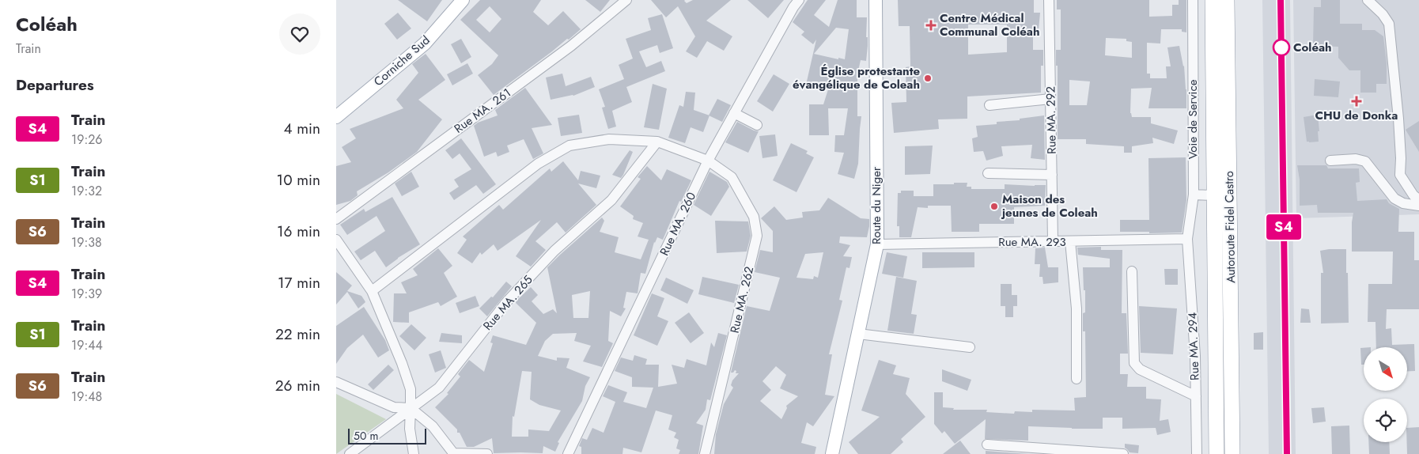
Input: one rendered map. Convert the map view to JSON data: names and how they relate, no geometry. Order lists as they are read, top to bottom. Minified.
{"streets":{"highway":["Autoroute Fidel Castro"],"main road":["Corniche Sud","Route du Niger"],"street":["Rue MA. 261","Voie de Service","Rue MA. 292","Rue MA. 260","Rue MA. 293","Rue MA. 262","Rue MA. 265","Rue MA. 294"]},"crossings":[["Voie de Service","Rue MA. 293"],["Voie de Service","Rue MA. 294"],["Rue MA. 292","Rue MA. 293"],["Route du Niger","Rue MA. 293"],["Rue MA. 260","Rue MA. 262"],["Rue MA. 293","Rue MA. 294"],["Rue MA. 262","Rue MA. 265"]],"places":{"health":["Centre Médical Communal Coléah","CHU de Donka"],"other":["Coléah","Église protestante évangélique de Coleah","Maison des jeunes de Coleah"]},"scale_bar":"50 m","north":"bottom right","page":{"heading":[["Coléah","Train"],"Departures"],"on_map":"S4","list":[{"mark":"S4","name":"Train","note":"19:26","value":"4 min"},{"mark":"S1","name":"Train","note":"19:32","value":"10 min"},{"mark":"S6","name":"Train","note":"19:38","value":"16 min"},{"mark":"S4","name":"Train","note":"19:39","value":"17 min"},{"mark":"S1","name":"Train","note":"19:44","value":"22 min"},{"mark":"S6","name":"Train","note":"19:48","value":"26 min"}],"scale":"50 m"}}
